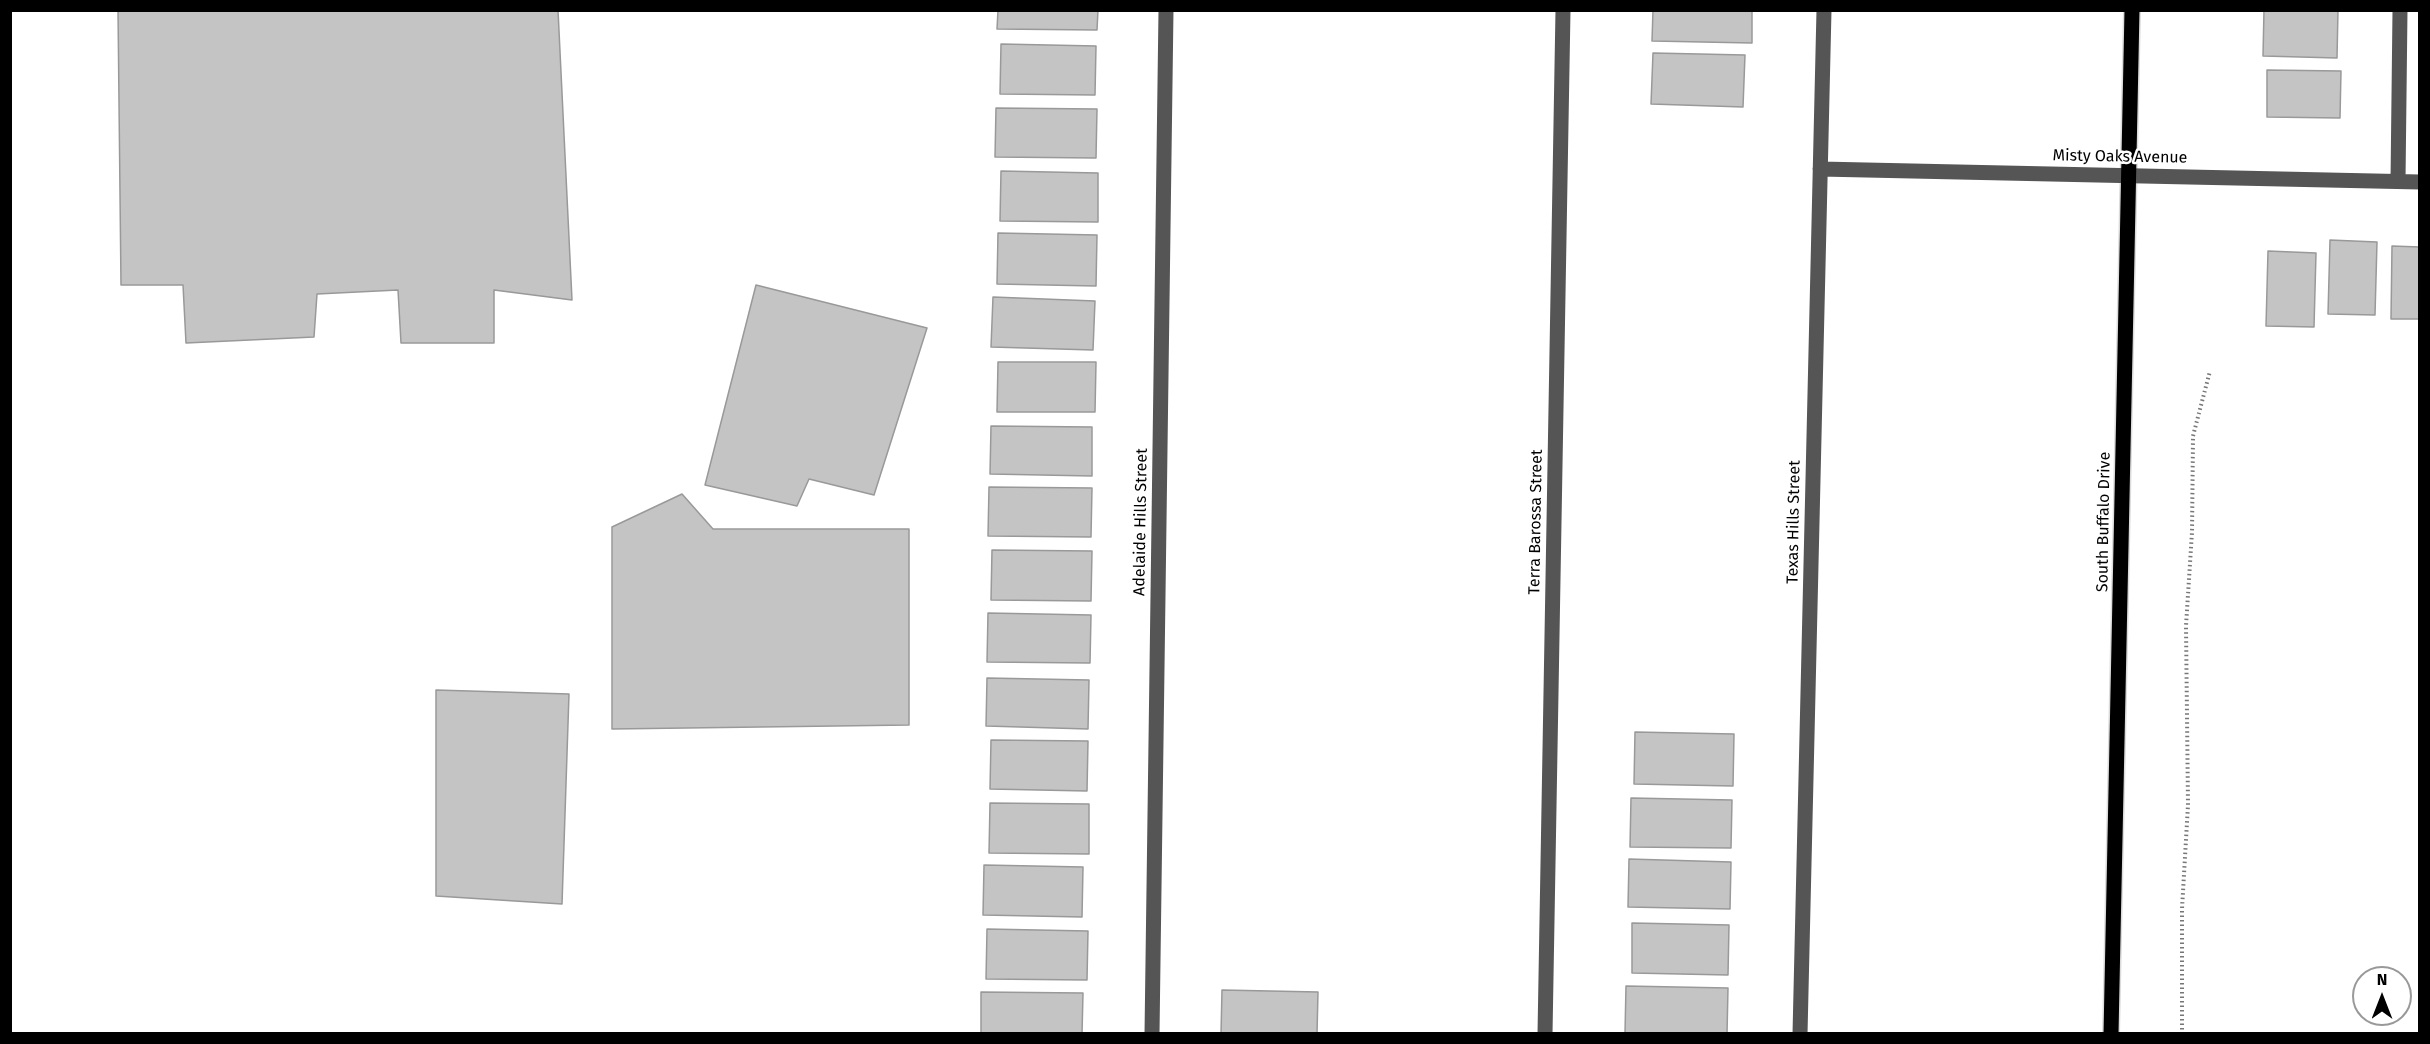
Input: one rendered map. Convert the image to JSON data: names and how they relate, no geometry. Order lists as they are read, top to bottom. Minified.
{"streets":{"main road":["South Buffalo Drive"],"street":["Misty Oaks Avenue","Adelaide Hills Street","Terra Barossa Street","Texas Hills Street"]},"crossings":[["Misty Oaks Avenue","Texas Hills Street"],["Misty Oaks Avenue","South Buffalo Drive"]],"north":"top"}
